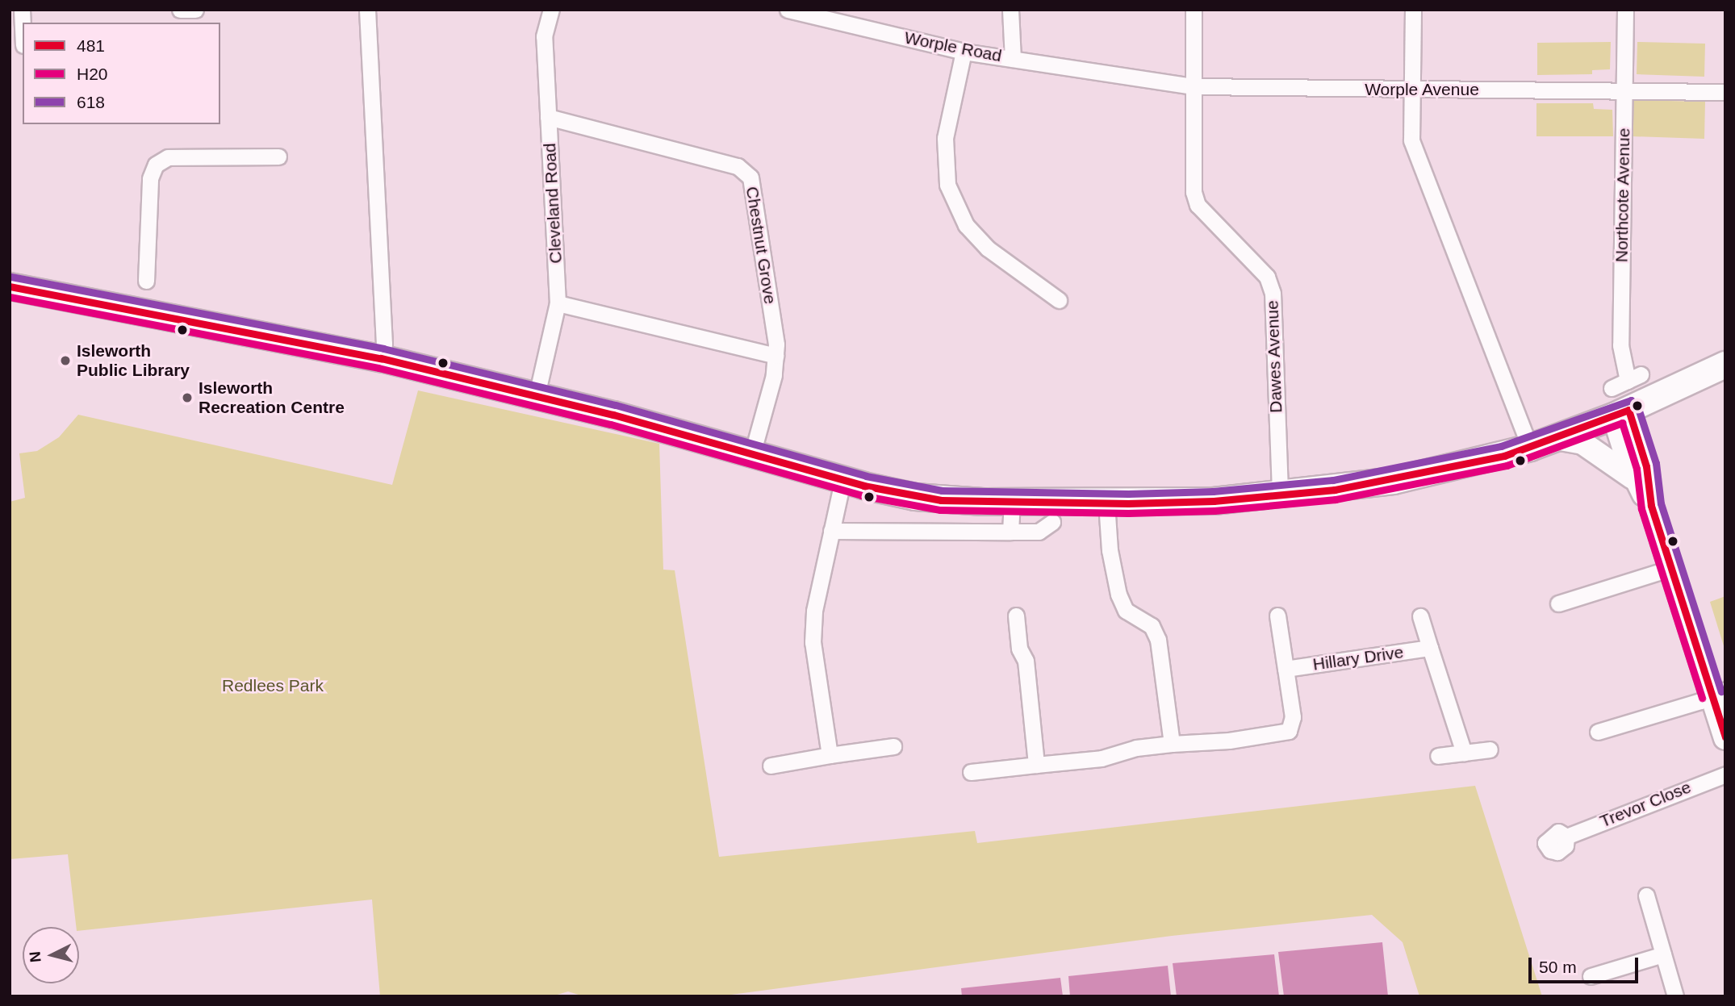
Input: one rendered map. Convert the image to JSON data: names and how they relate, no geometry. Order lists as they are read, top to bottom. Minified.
{"streets":{"street":["Worple Road","Worple Avenue","Northcote Avenue","Cleveland Road","Chestnut Grove","Dawes Avenue","Hillary Drive","Trevor Close"]},"crossings":[["Worple Road","Worple Avenue"],["Worple Avenue","Northcote Avenue"],["Worple Avenue","Dawes Avenue"],["Cleveland Road","Chestnut Grove"]],"parks":["Redlees Park"],"places":["Isleworth Public Library","Isleworth Recreation Centre"],"lines":["transit line 618","transit line 481","transit line H20"],"legend":["481","H20","618"],"scale_bar":"50 m","north":"left"}
